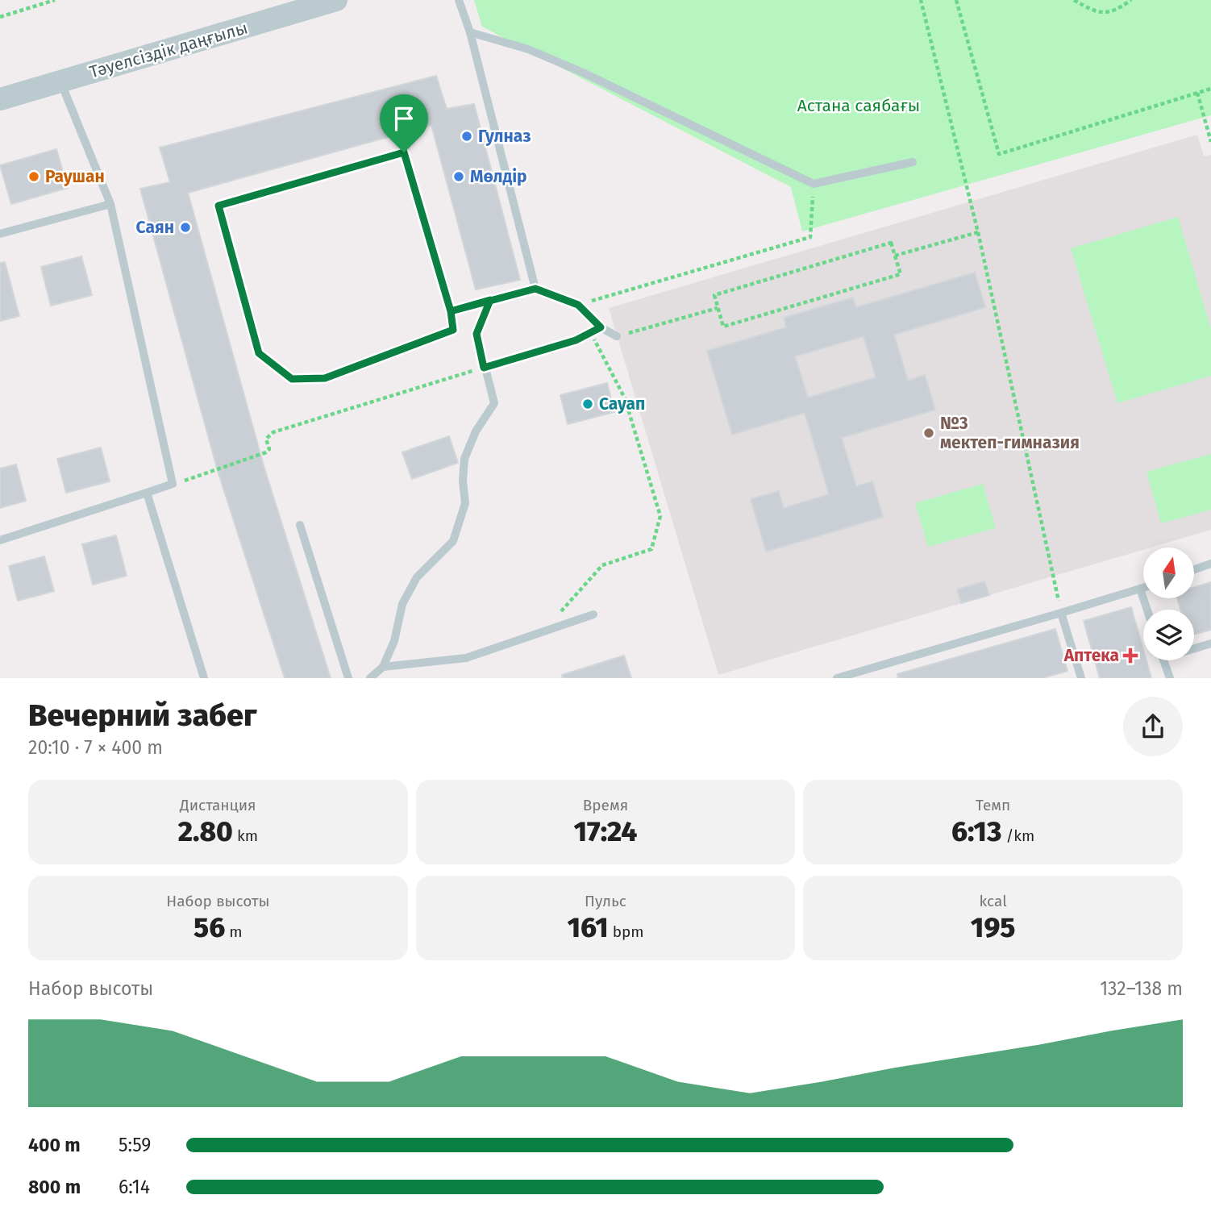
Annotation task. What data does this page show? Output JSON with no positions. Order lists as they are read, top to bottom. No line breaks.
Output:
{"streets":{"street":["Тәуелсіздік даңғылы"]},"parks":["Астана саябағы"],"places":{"other":["Гулназ","Раушан","Мөлдір","Саян","Сауап","№3 мектеп-гимназия"],"health":["Аптека"]},"north":"top","page":{"heading":["Вечерний забег","20:10 · 7 × 400 m"],"stats":[["Дистанция","2.80 km"],["Время","17:24"],["Темп","6:13 /km"],["Набор высоты","56 m"],["Пульс","161 bpm"],["kcal","195"]],"chart":["Набор высоты","132–138 m"],"list":[{"name":"400 m","note":"5:59"},{"name":"800 m","note":"6:14"}]}}
